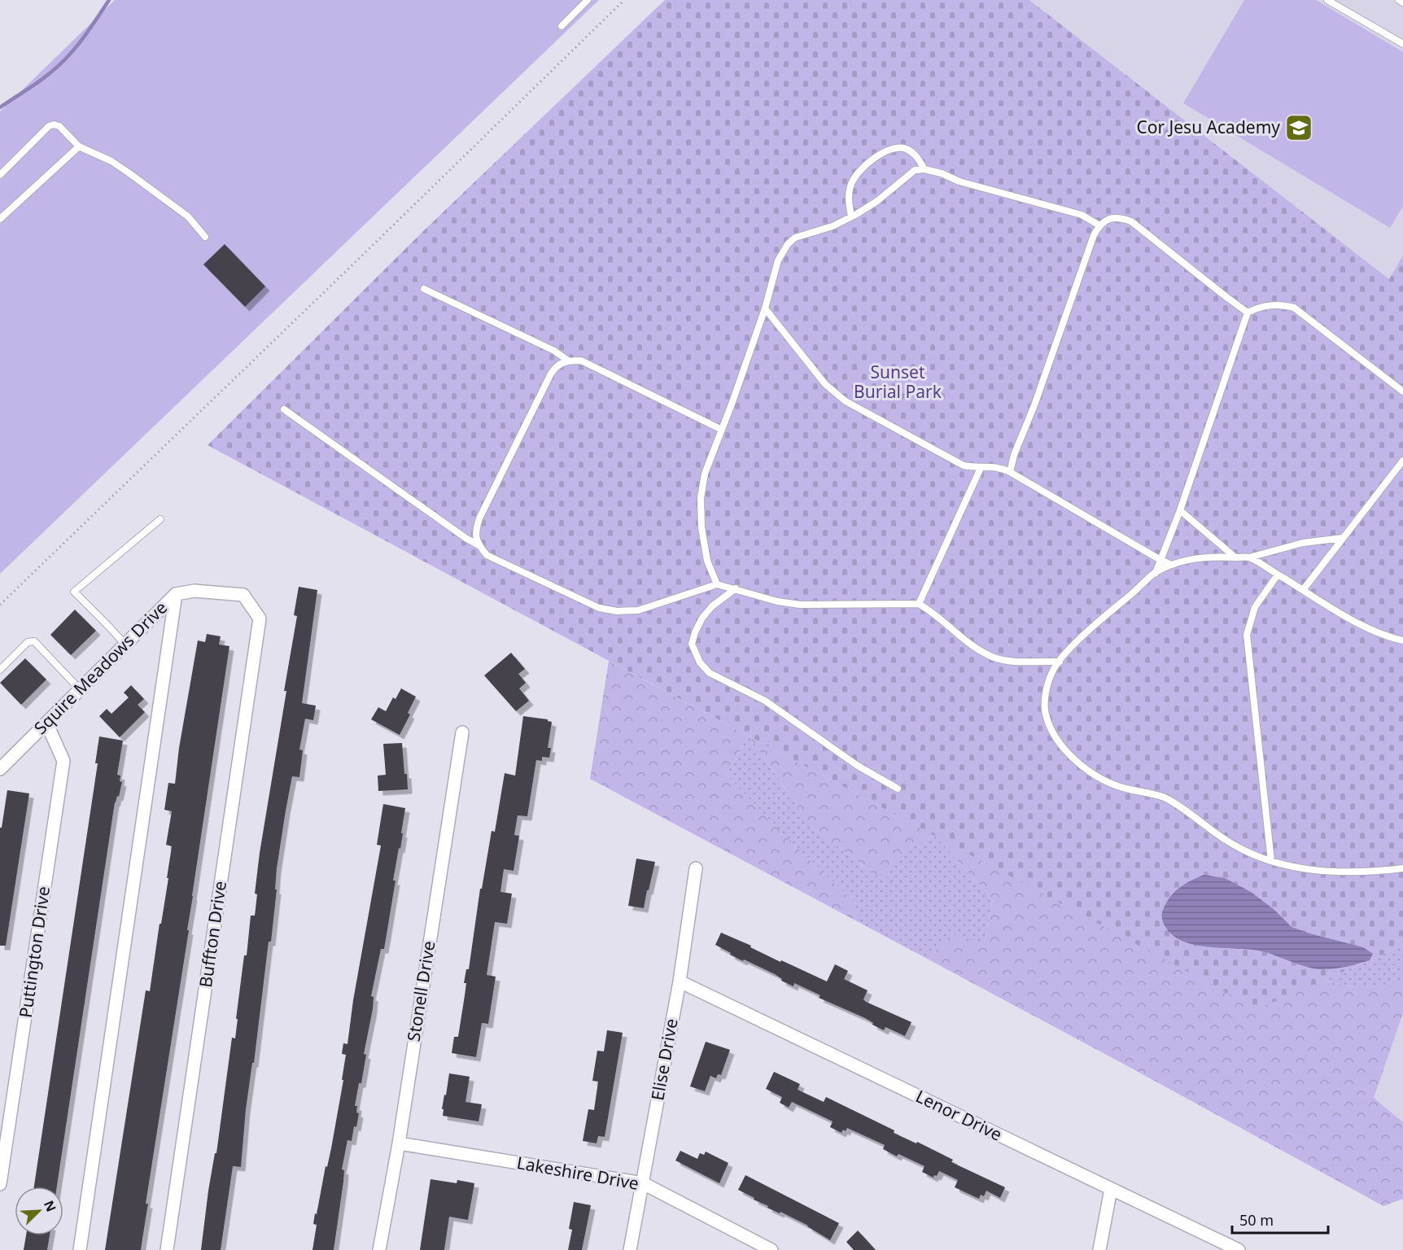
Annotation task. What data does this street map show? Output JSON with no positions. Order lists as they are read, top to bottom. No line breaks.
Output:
{"streets":{"street":["Squire Meadows Drive","Buffton Drive","Puttington Drive","Stonell Drive","Elise Drive","Lenor Drive","Lakeshire Drive"]},"crossings":[["Squire Meadows Drive","Buffton Drive"],["Squire Meadows Drive","Puttington Drive"],["Stonell Drive","Lakeshire Drive"],["Elise Drive","Lenor Drive"],["Elise Drive","Lakeshire Drive"]],"parks":["Sunset Burial Park"],"places":{"school or university":["Cor Jesu Academy"]},"scale_bar":"50 m","north":"top right"}
